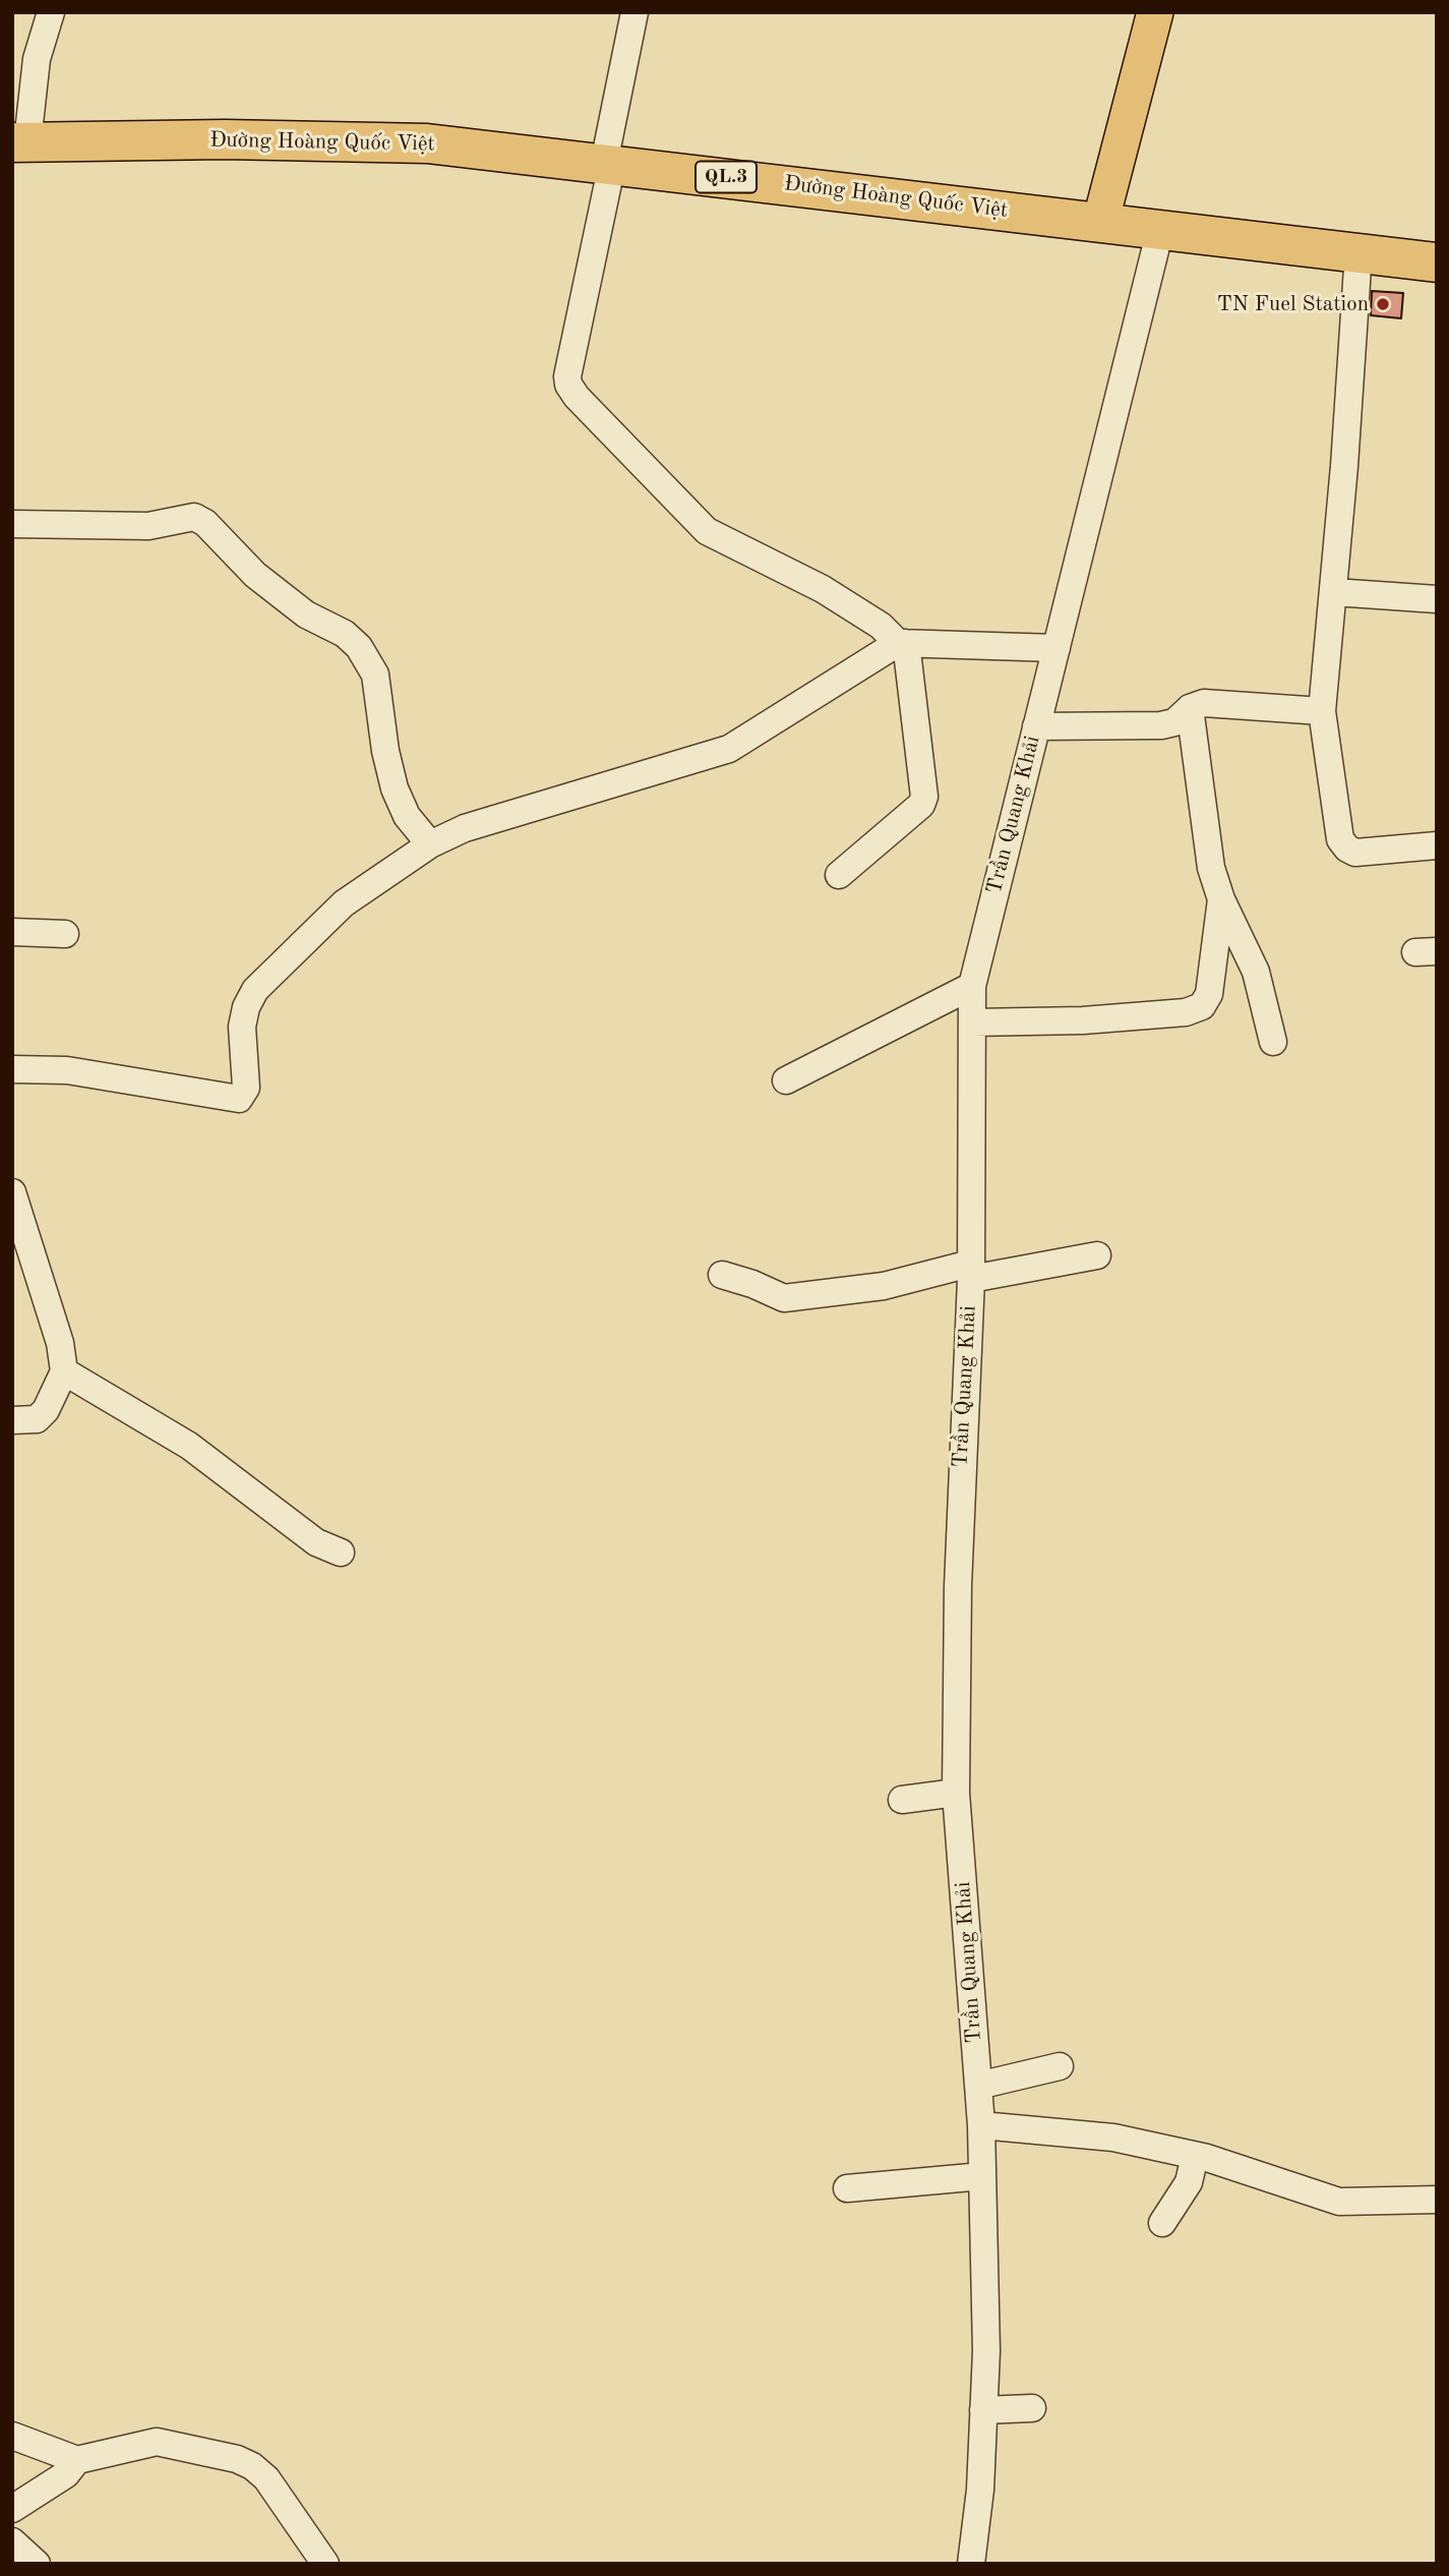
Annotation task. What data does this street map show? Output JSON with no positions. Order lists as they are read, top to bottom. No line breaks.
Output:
{"streets":{"highway":["Đường Hoàng Quốc Việt","QL.3"],"street":["Trần Quang Khải"]},"crossings":[["Đường Hoàng Quốc Việt","Trần Quang Khải"]],"places":["TN Fuel Station"]}
